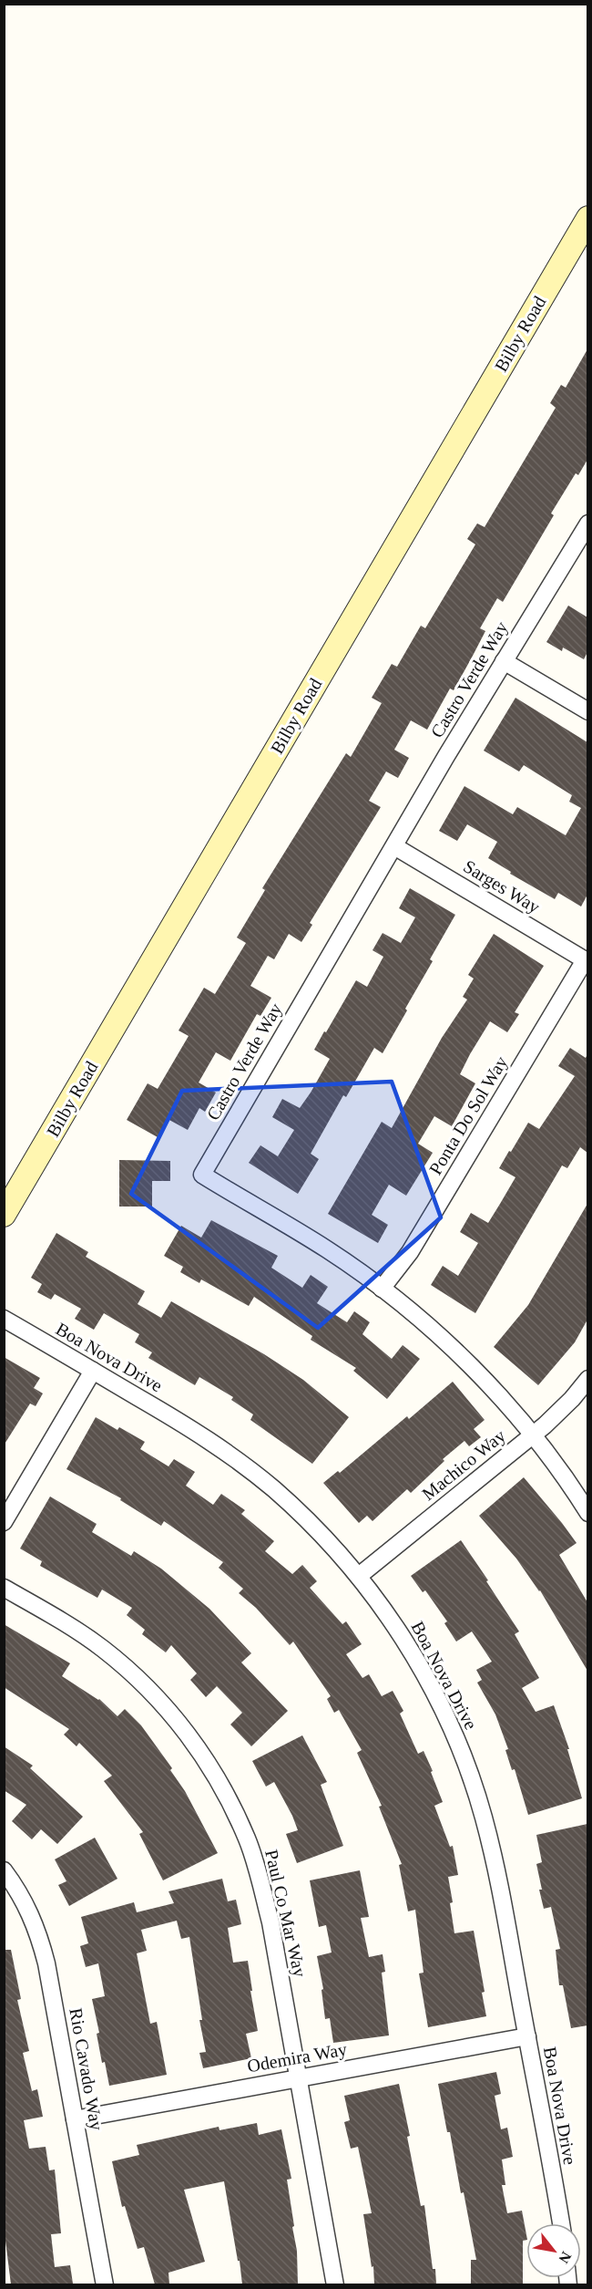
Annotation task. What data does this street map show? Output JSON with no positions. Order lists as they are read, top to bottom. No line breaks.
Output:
{"streets":{"main road":["Bilby Road"],"street":["Castro Verde Way","Sarges Way","Ponta Do Sol Way","Boa Nova Drive","Machico Way","Paul Co Mar Way","Odemira Way","Rio Cavado Way"]},"crossings":[["Castro Verde Way","Sarges Way"],["Castro Verde Way","Ponta Do Sol Way"],["Castro Verde Way","Machico Way"],["Sarges Way","Ponta Do Sol Way"],["Boa Nova Drive","Machico Way"],["Boa Nova Drive","Odemira Way"],["Paul Co Mar Way","Odemira Way"],["Odemira Way","Rio Cavado Way"]],"north":"bottom right"}
